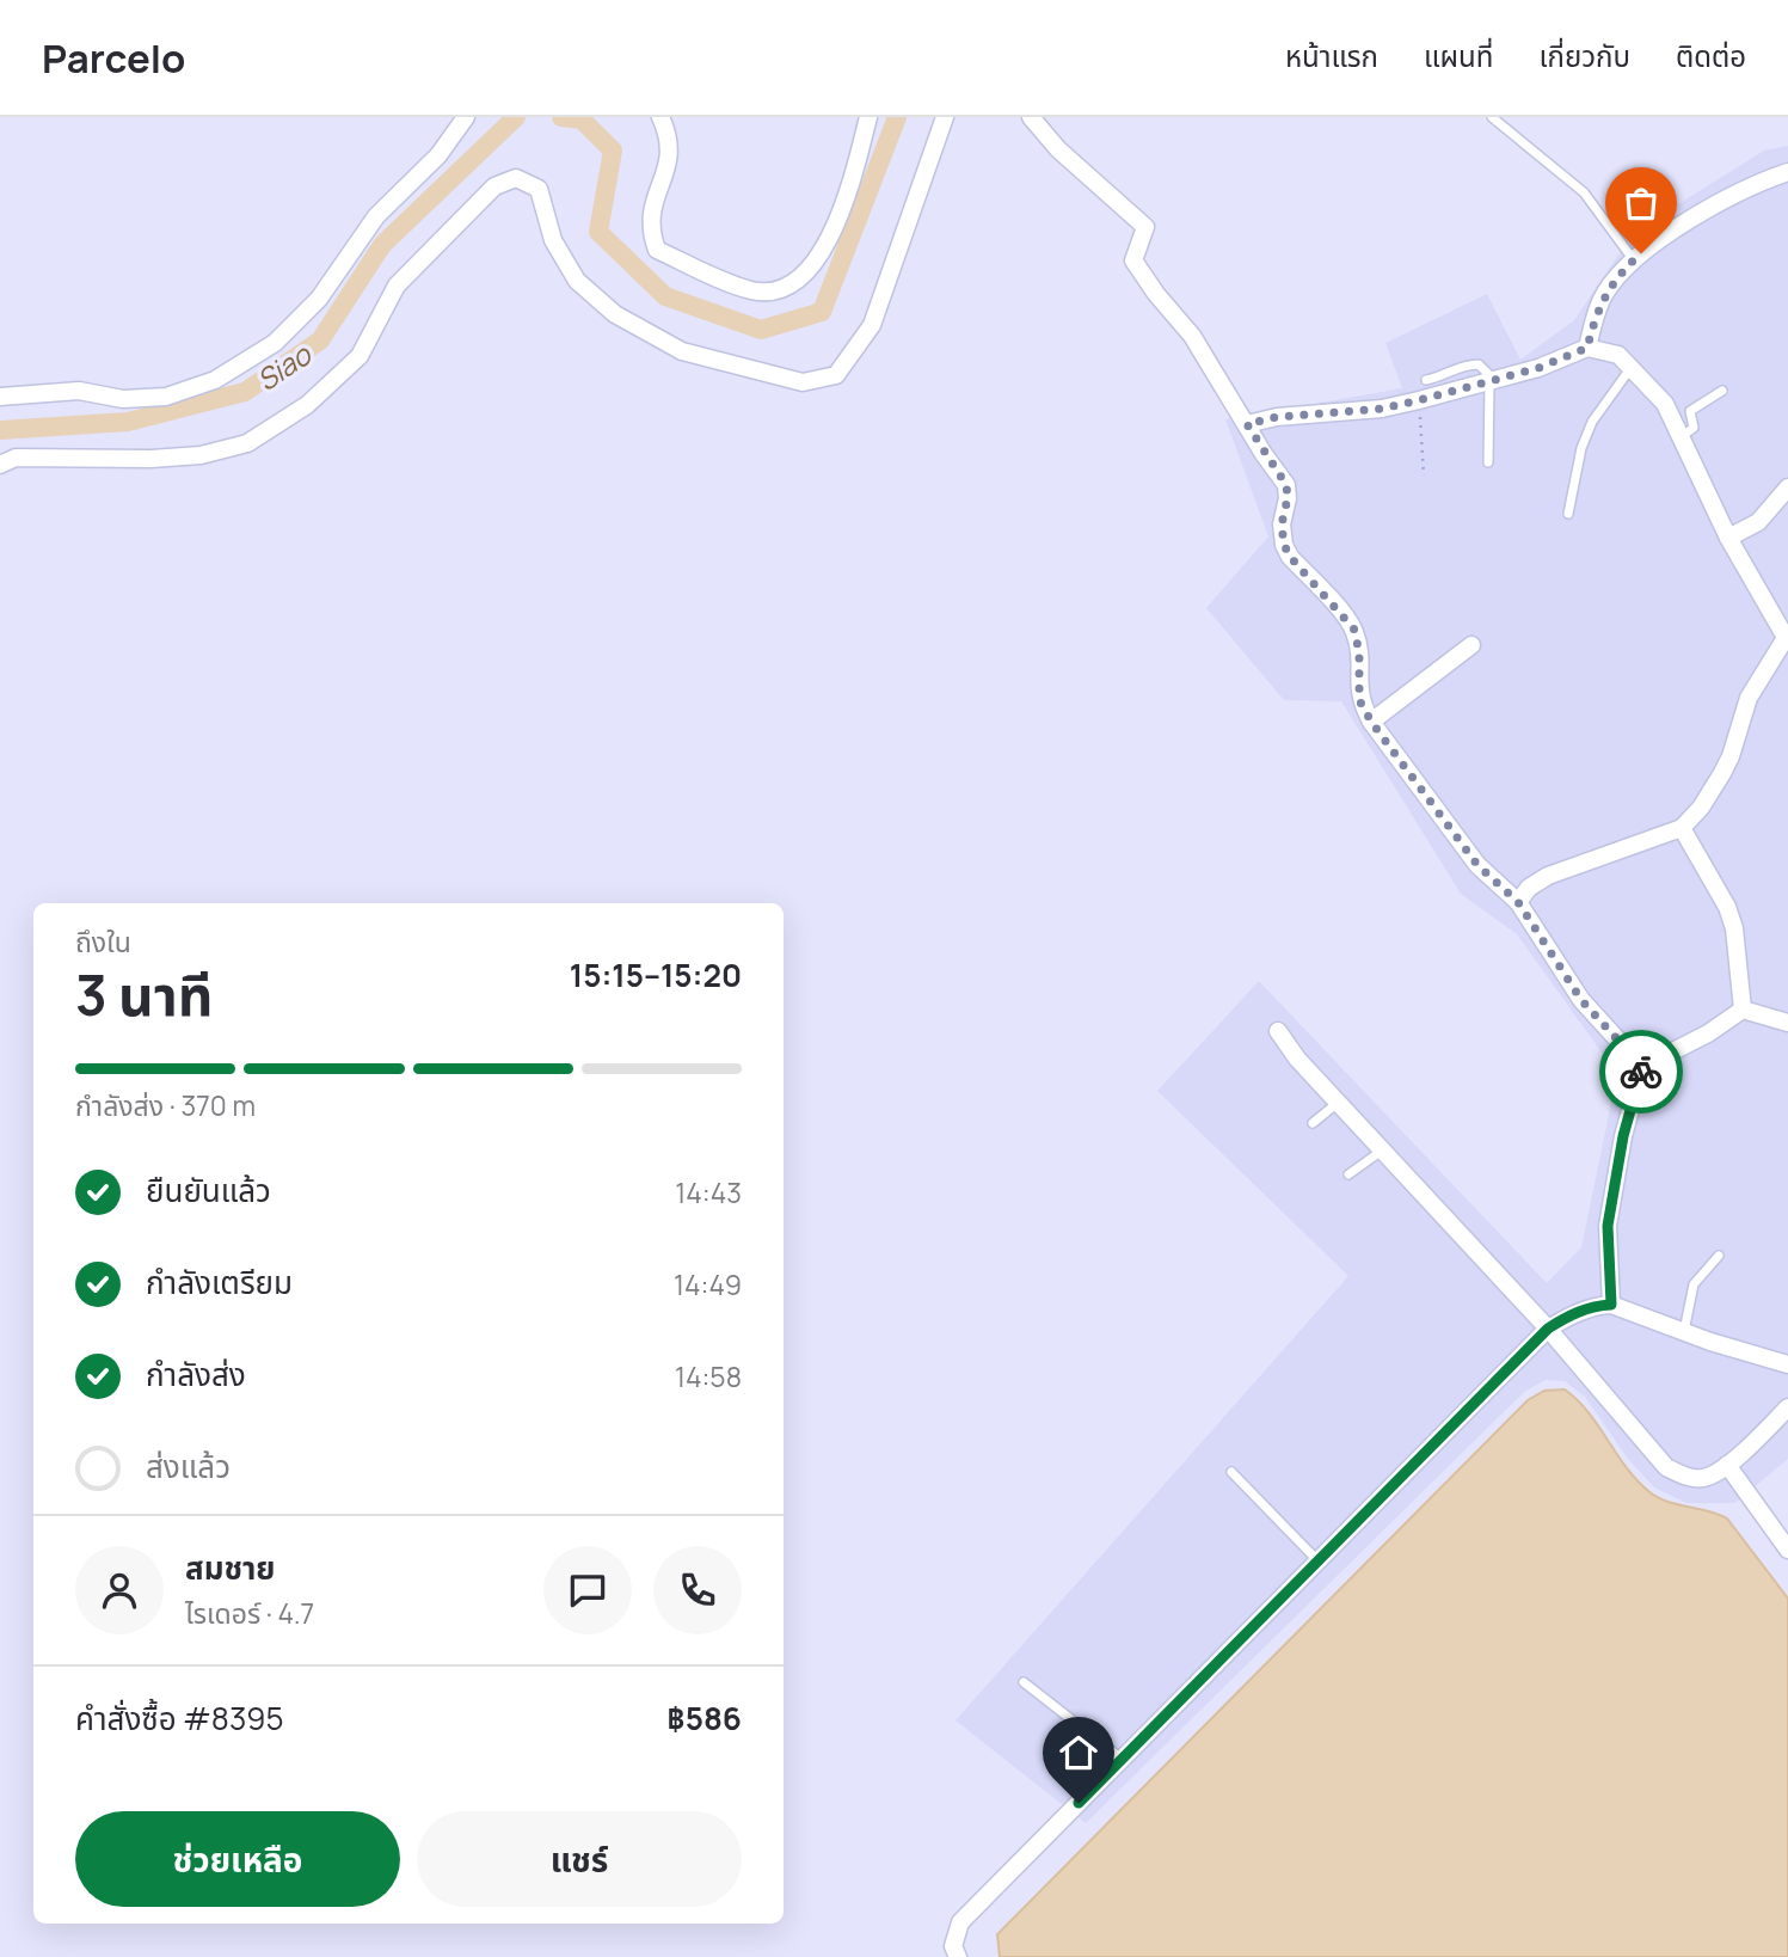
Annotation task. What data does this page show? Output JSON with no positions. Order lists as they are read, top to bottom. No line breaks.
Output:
{"water":["Siao"],"page":{"header":"Parcelo","nav":["หน้าแรก","แผนที่","เกี่ยวกับ","ติดต่อ"],"heading":["3 นาที","ถึงใน","15:15–15:20"],"panel":["สมชาย","ไรเดอร์ · 4.7","คำสั่งซื้อ #8395","฿586"],"bar":"กำลังส่ง · 370 m","list":[["ยืนยันแล้ว","14:43"],["กำลังเตรียม","14:49"],["กำลังส่ง","14:58"],"ส่งแล้ว"],"buttons":["ช่วยเหลือ","แชร์"]}}
